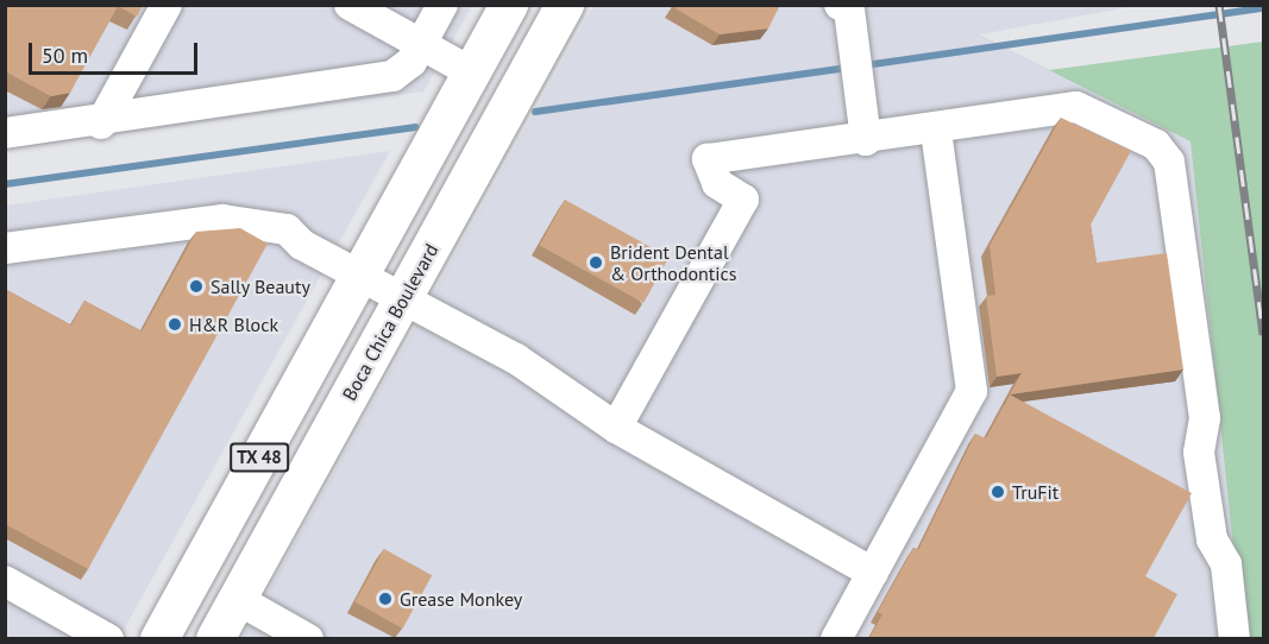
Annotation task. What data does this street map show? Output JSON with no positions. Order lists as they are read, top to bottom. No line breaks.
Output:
{"streets":{"main road":["Boca Chica Boulevard","TX 48"]},"places":["Brident Dental & Orthodontics","Sally Beauty","H&R Block","TruFit","Grease Monkey"],"scale_bar":"50 m"}
